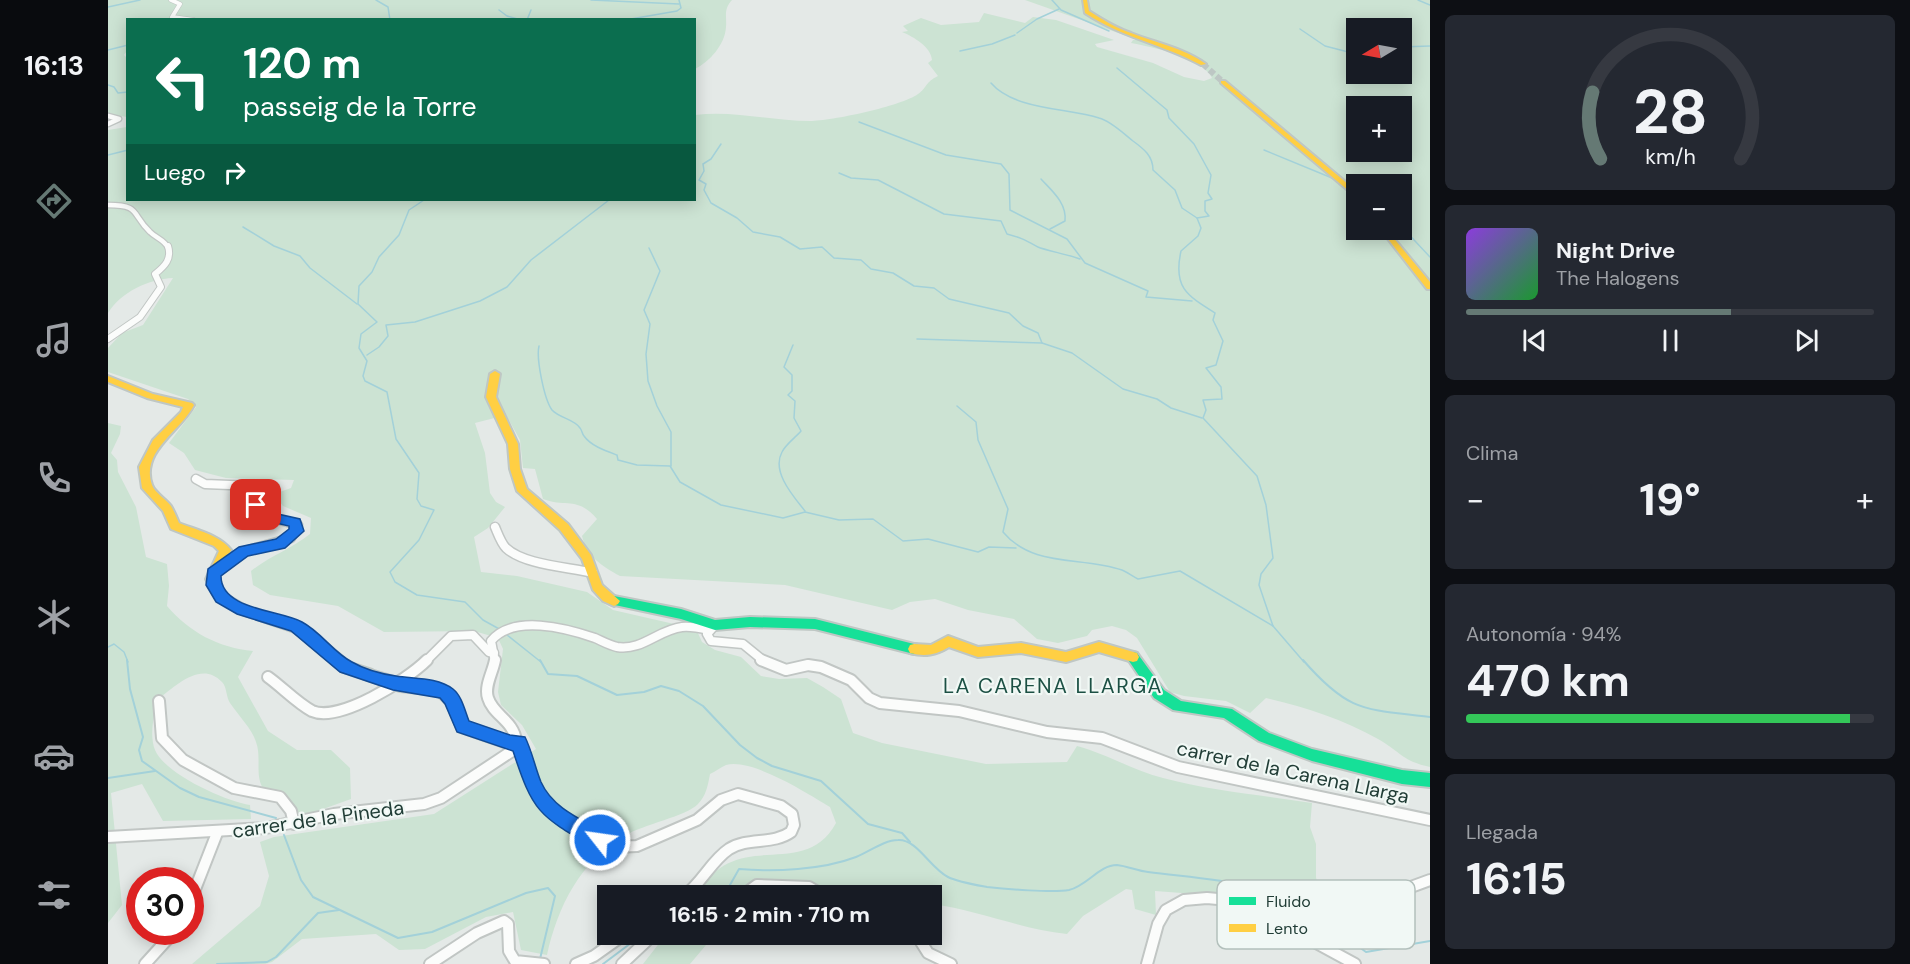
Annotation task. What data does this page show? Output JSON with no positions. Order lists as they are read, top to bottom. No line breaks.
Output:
{"streets":{"street":["carrer de la Carena Llarga","carrer de la Pineda"]},"districts":["LA CARENA LLARGA"],"legend":["Fluido","Lento"],"north":"left","page":{"tabs":"16:13","map_buttons":["+","−"],"turn":["120 m","passeig de la Torre"],"then":"Luego","song":["Night Drive","The Halogens"],"tile":["Clima",["Autonomía · 94%","470 km"],["Llegada","16:15"]],"heat":["−","19°","+"],"limit":"30","trip":"16:15 · 2 min · 710 m","gauge":["28","km/h"]}}
